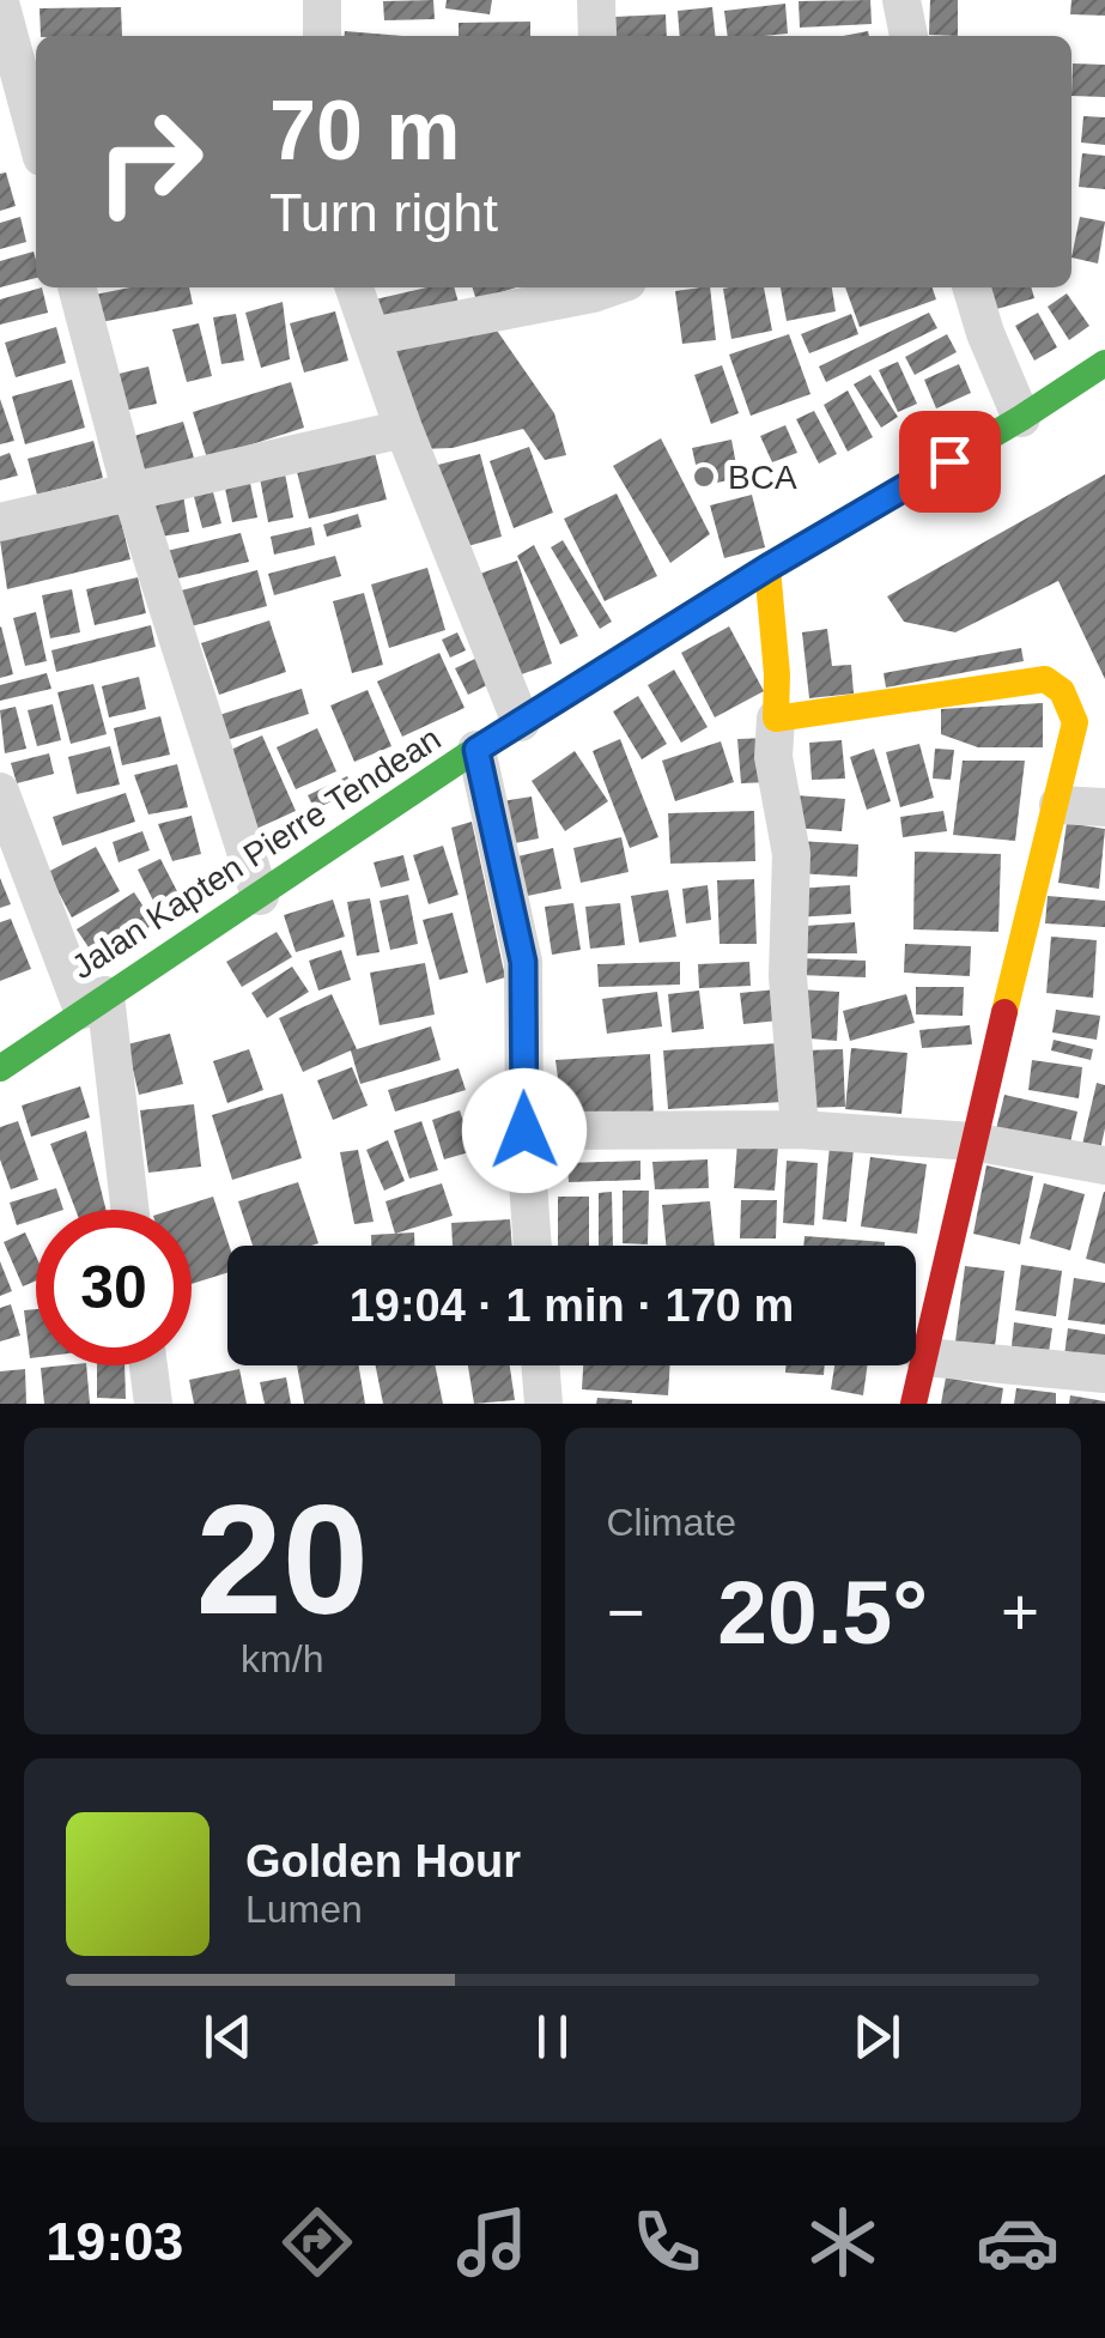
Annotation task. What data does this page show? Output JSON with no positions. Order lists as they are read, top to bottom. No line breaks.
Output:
{"streets":{"main road":["Jalan Kapten Pierre Tendean"]},"places":["BCA"],"page":{"turn":["70 m","Turn right"],"limit":"30","trip":"19:04 · 1 min · 170 m","tile":[["20","km/h"],"Climate"],"heat":["−","20.5°","+"],"song":["Golden Hour","Lumen"],"tabs":"19:03"}}
